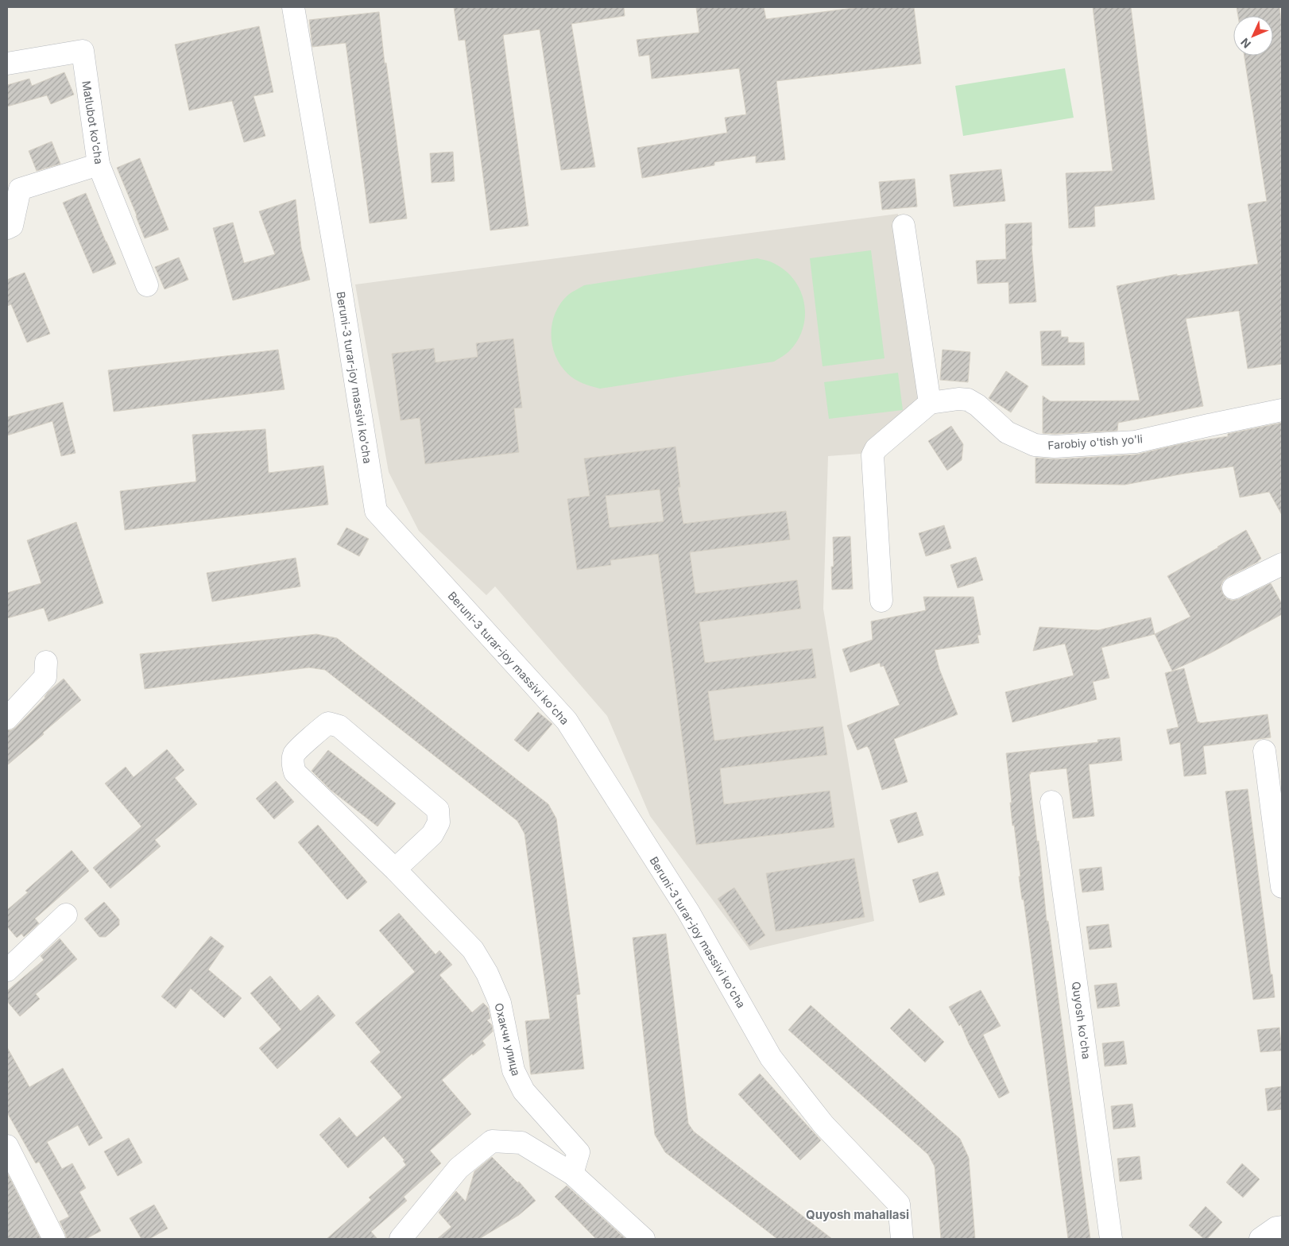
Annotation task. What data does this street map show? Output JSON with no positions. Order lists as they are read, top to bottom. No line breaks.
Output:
{"streets":{"street":["Matlubot ko'cha","Beruni-3 turar-joy massivi ko'cha","Farobiy o'tish yo'li","Quyosh ko'cha","Охакчи улица"]},"districts":["Quyosh mahallasi"],"north":"bottom left"}
